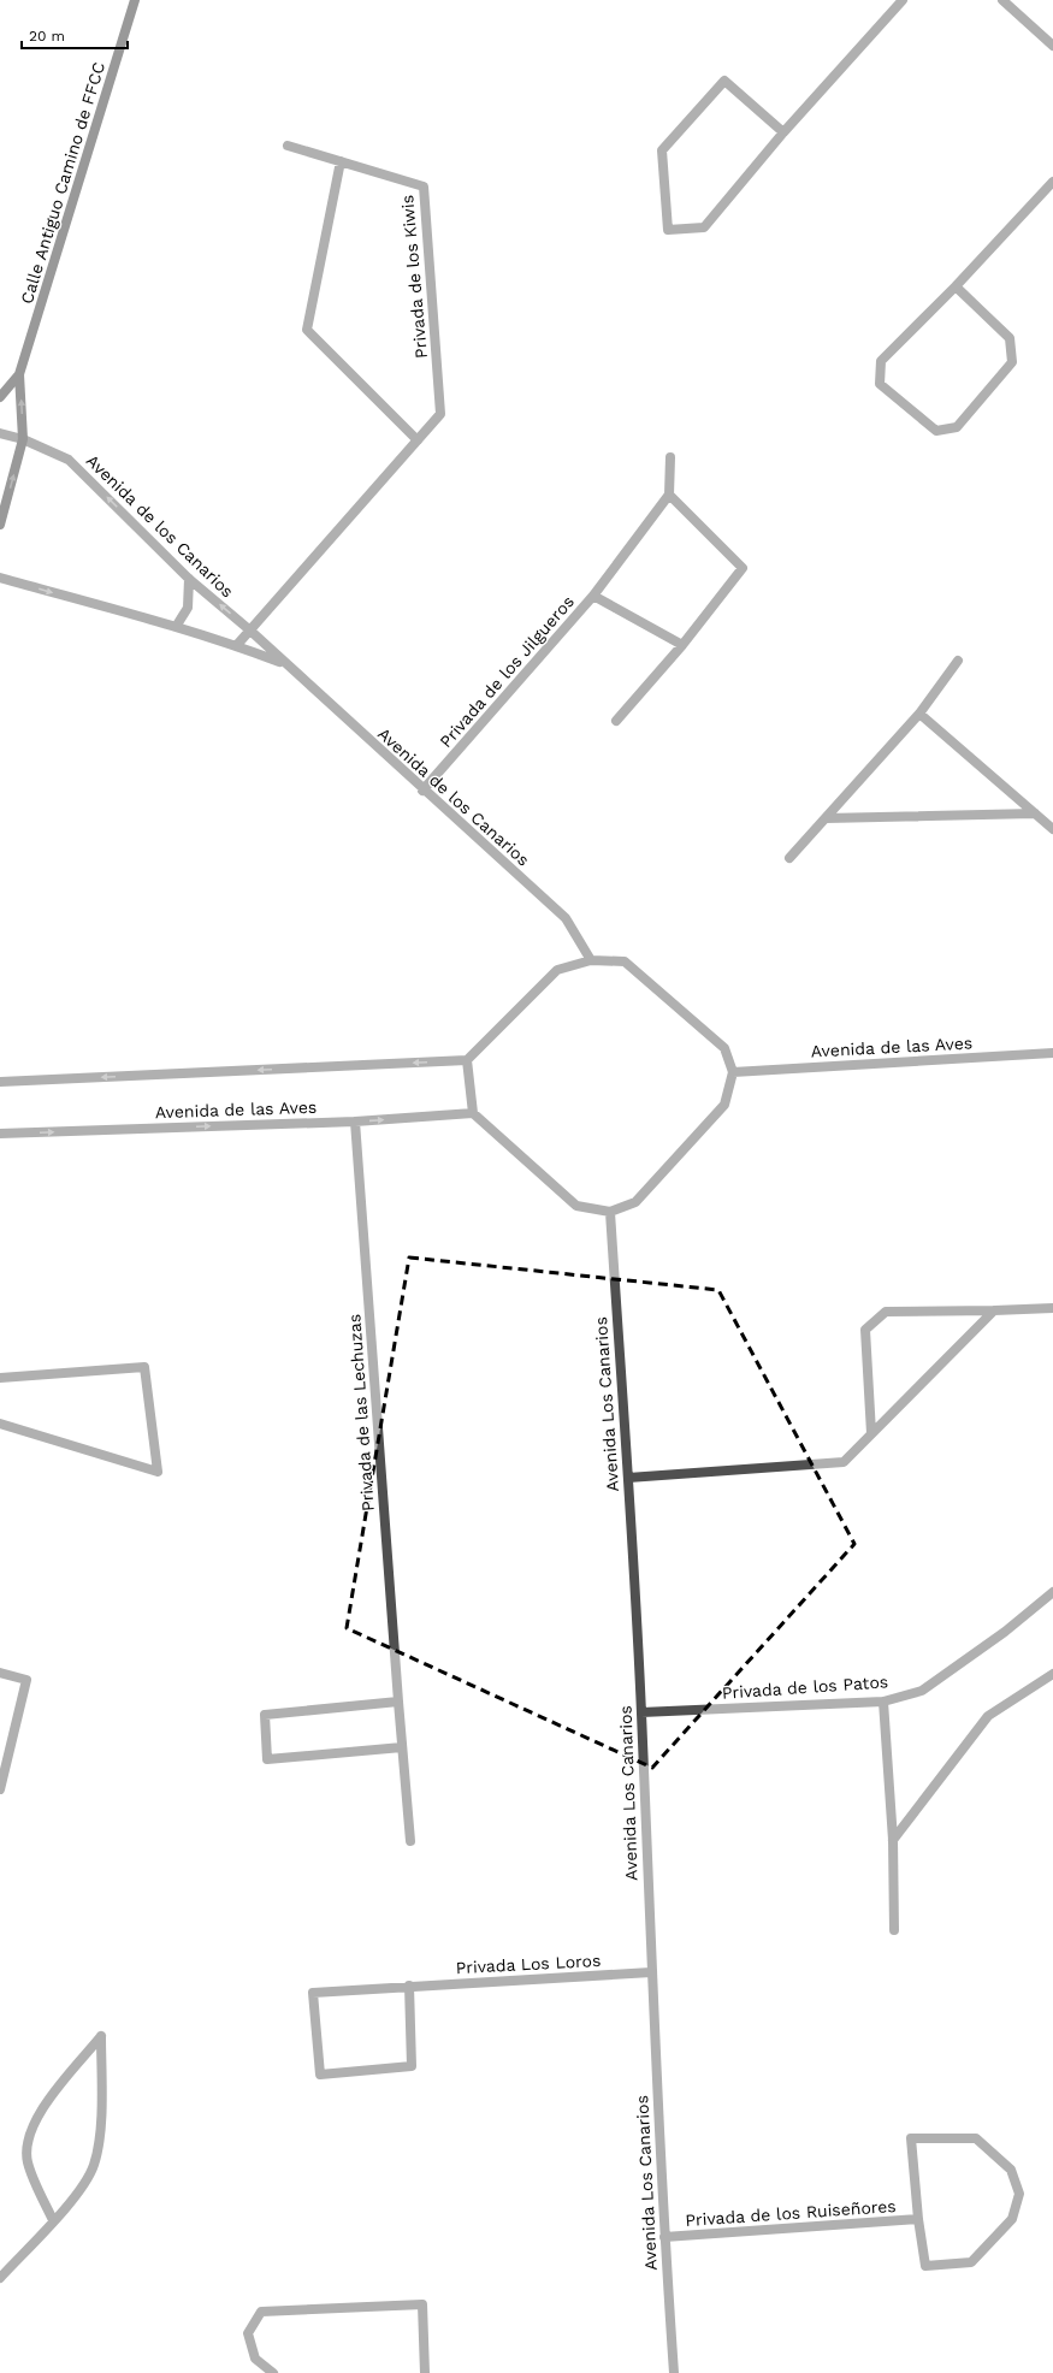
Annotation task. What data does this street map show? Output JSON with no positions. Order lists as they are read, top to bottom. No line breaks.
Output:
{"streets":{"main road":["Calle Antiguo Camino de FFCC"],"street":["Privada de los Kiwis","Avenida de los Canarios","Privada de los Jilgueros","Avenida de las Aves","Avenida Los Canarios","Privada de las Lechuzas","Privada de los Patos","Privada Los Loros","Privada de los Ruiseñores"]},"crossings":[["Calle Antiguo Camino de FFCC","Avenida de los Canarios"],["Privada de los Kiwis","Avenida de los Canarios"],["Avenida de los Canarios","Privada de los Jilgueros"],["Avenida de las Aves","Privada de las Lechuzas"],["Avenida Los Canarios","Privada de los Patos"],["Avenida Los Canarios","Privada Los Loros"],["Avenida Los Canarios","Privada de los Ruiseñores"]],"scale_bar":"20 m"}
